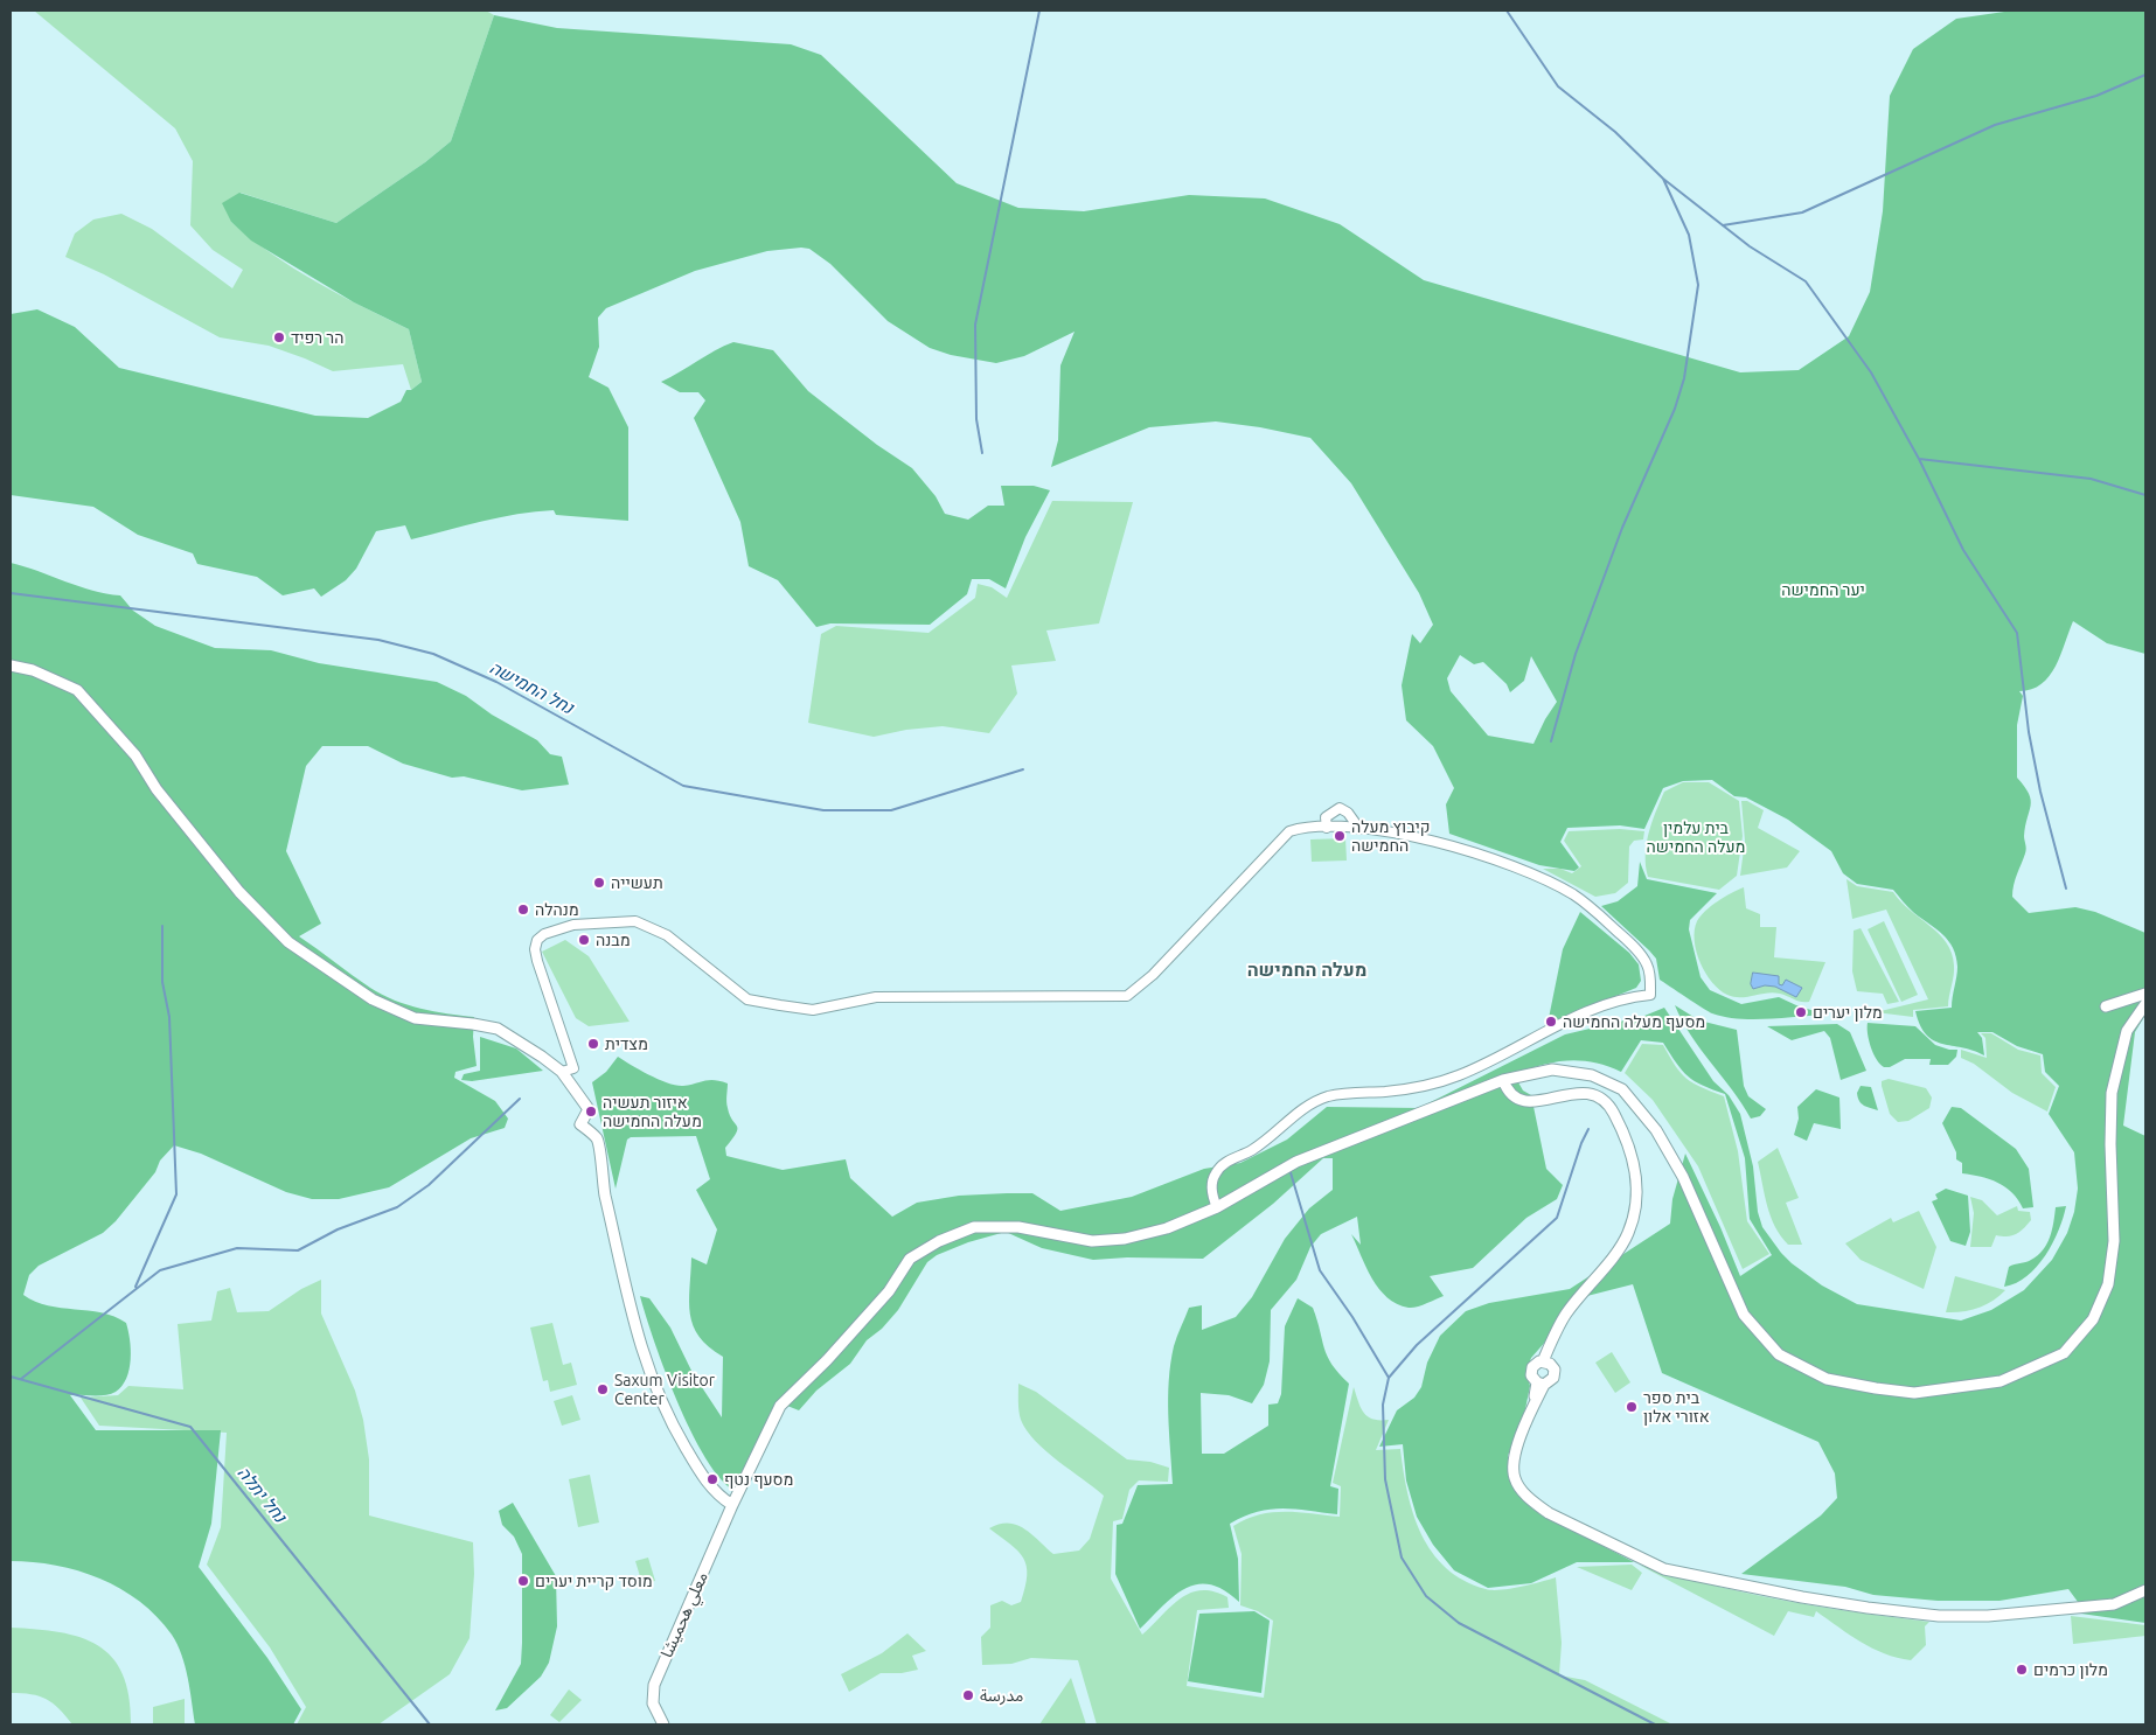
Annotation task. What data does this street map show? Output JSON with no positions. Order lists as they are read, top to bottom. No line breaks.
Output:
{"streets":{"main road":["معلي هحميشا"]},"districts":["מעלה החמישה"],"water":["נחל החמישה","נחל יתלה"],"parks":["יער החמישה","בית עלמין מעלה החמישה"],"places":["הר רפיד","קיבוץ מעלה החמישה","תעשייה","מנהלה","מבנה","מלון יערים","מסעף מעלה החמישה","מצדית","איזור תעשיה מעלה החמישה","Saxum Visitor Center","בית ספר אזורי אלון","מסעף נטף","מוסד קריית יערים","מלון כרמים","مدرسة"]}
